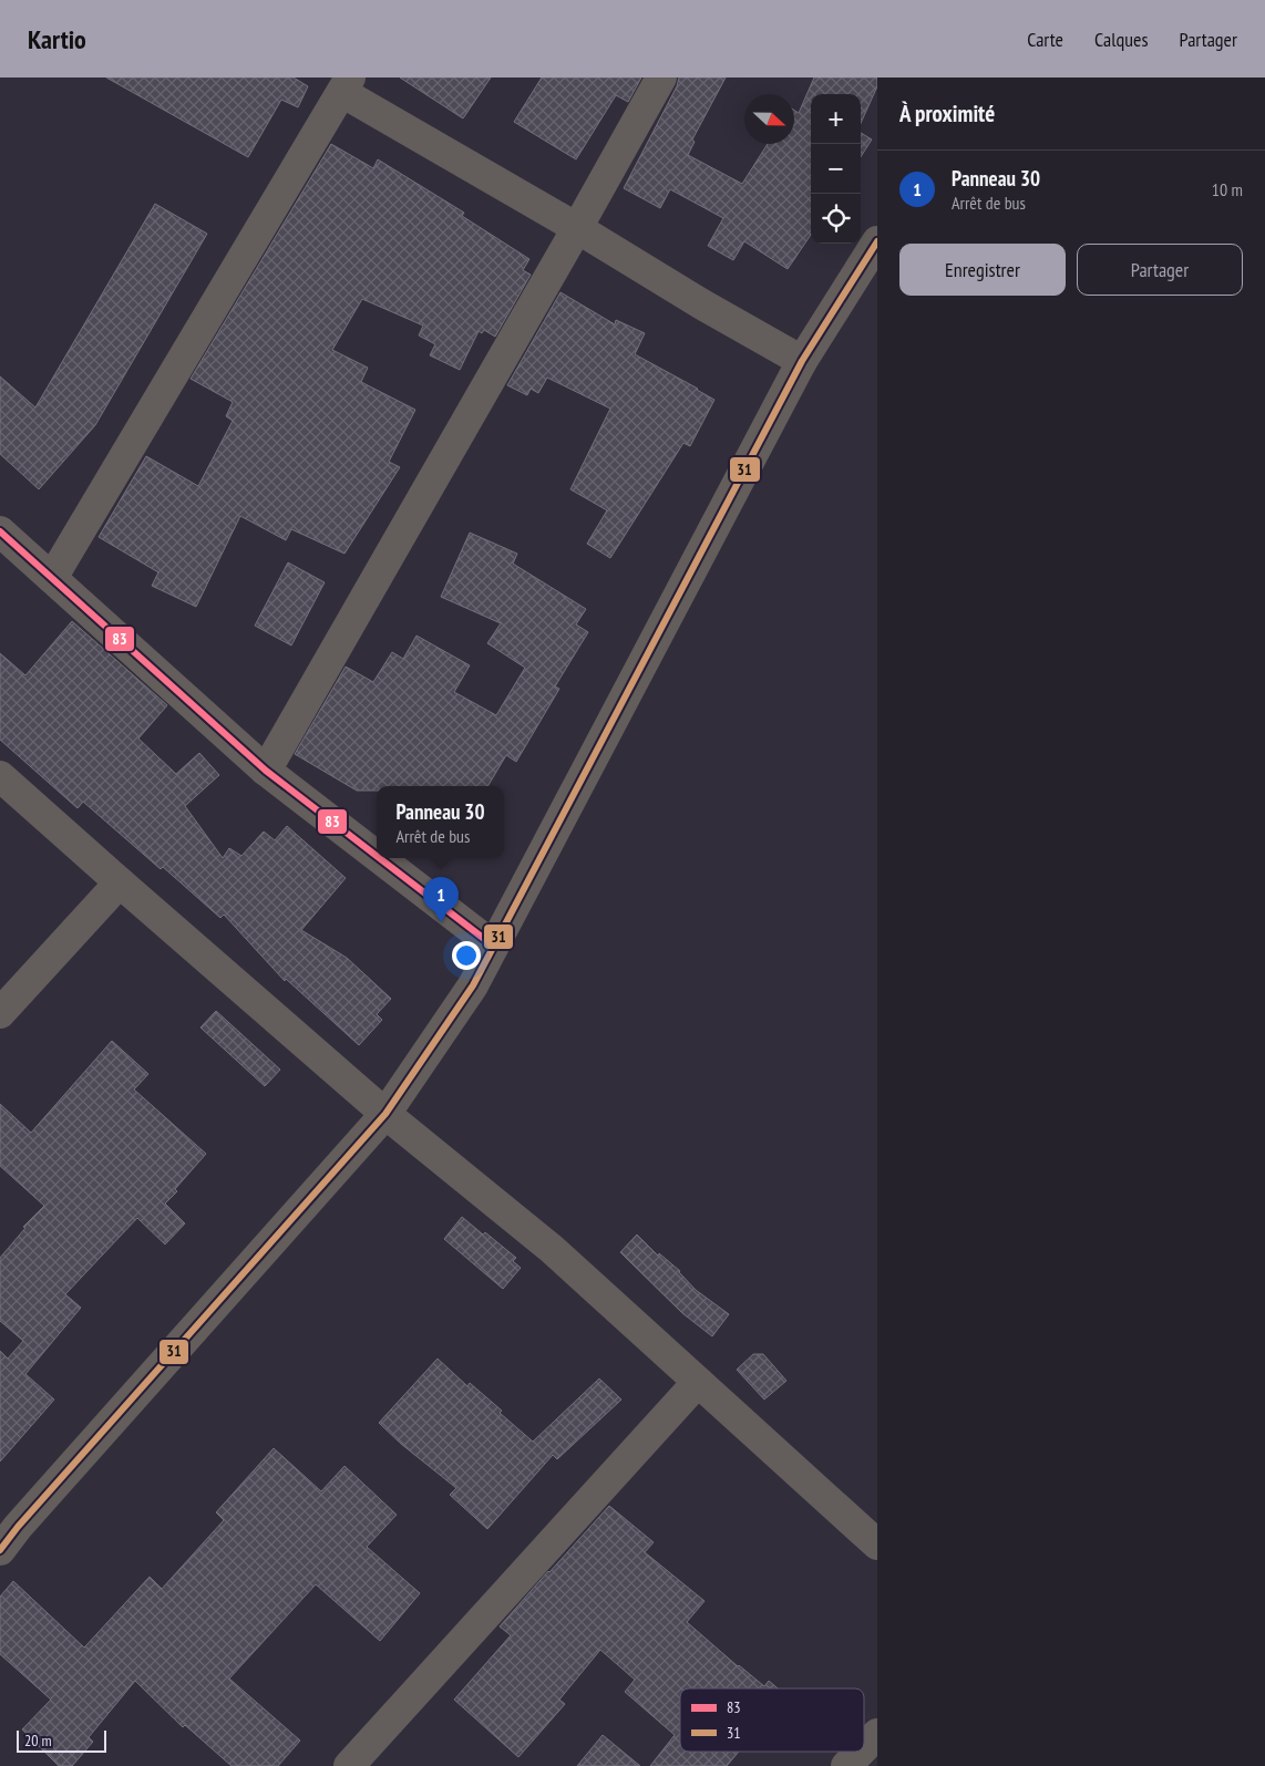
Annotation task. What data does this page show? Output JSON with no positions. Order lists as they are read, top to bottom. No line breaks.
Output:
{"lines":["transit line 31","transit line 83"],"legend":["83","31"],"scale_bar":"20 m","north":"right","page":{"header":"Kartio","nav":["Carte","Calques","Partager"],"heading":"À proximité","map_buttons":["+","−"],"list":[{"mark":"1","name":"Panneau 30","note":"Arrêt de bus","value":"10 m"}],"buttons":["Enregistrer","Partager"],"popup":["Panneau 30","Arrêt de bus"],"pins":"1","scale":"20 m"}}
